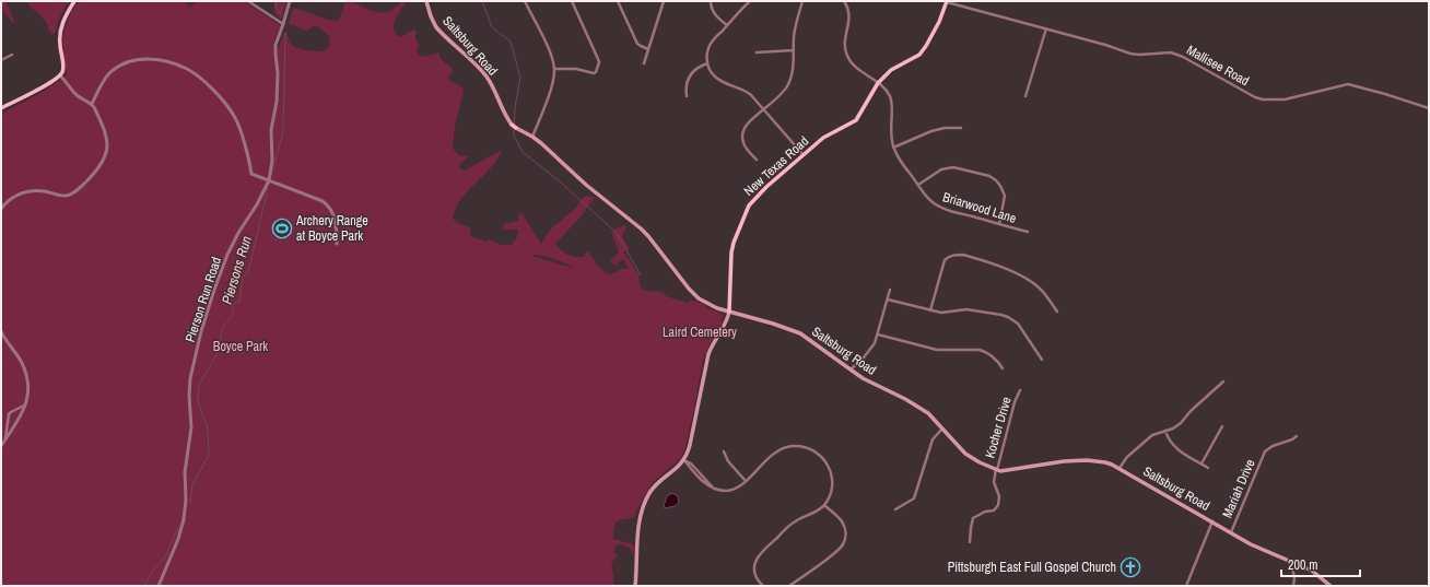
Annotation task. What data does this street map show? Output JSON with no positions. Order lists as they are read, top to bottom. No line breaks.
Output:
{"streets":{"main road":["Saltsburg Road","New Texas Road"],"street":["Mallisee Road","Briarwood Lane","Pierson Run Road","Kocher Drive","Mariah Drive"]},"crossings":[["Saltsburg Road","New Texas Road"],["Saltsburg Road","Kocher Drive"],["Saltsburg Road","Mariah Drive"],["Mallisee Road","New Texas Road"],["New Texas Road","Briarwood Lane"]],"water":["Piersons Run"],"parks":["Laird Cemetery","Boyce Park"],"places":{"sports":["Archery Range at Boyce Park"],"church":["Pittsburgh East Full Gospel Church"]},"scale_bar":"200 m"}
